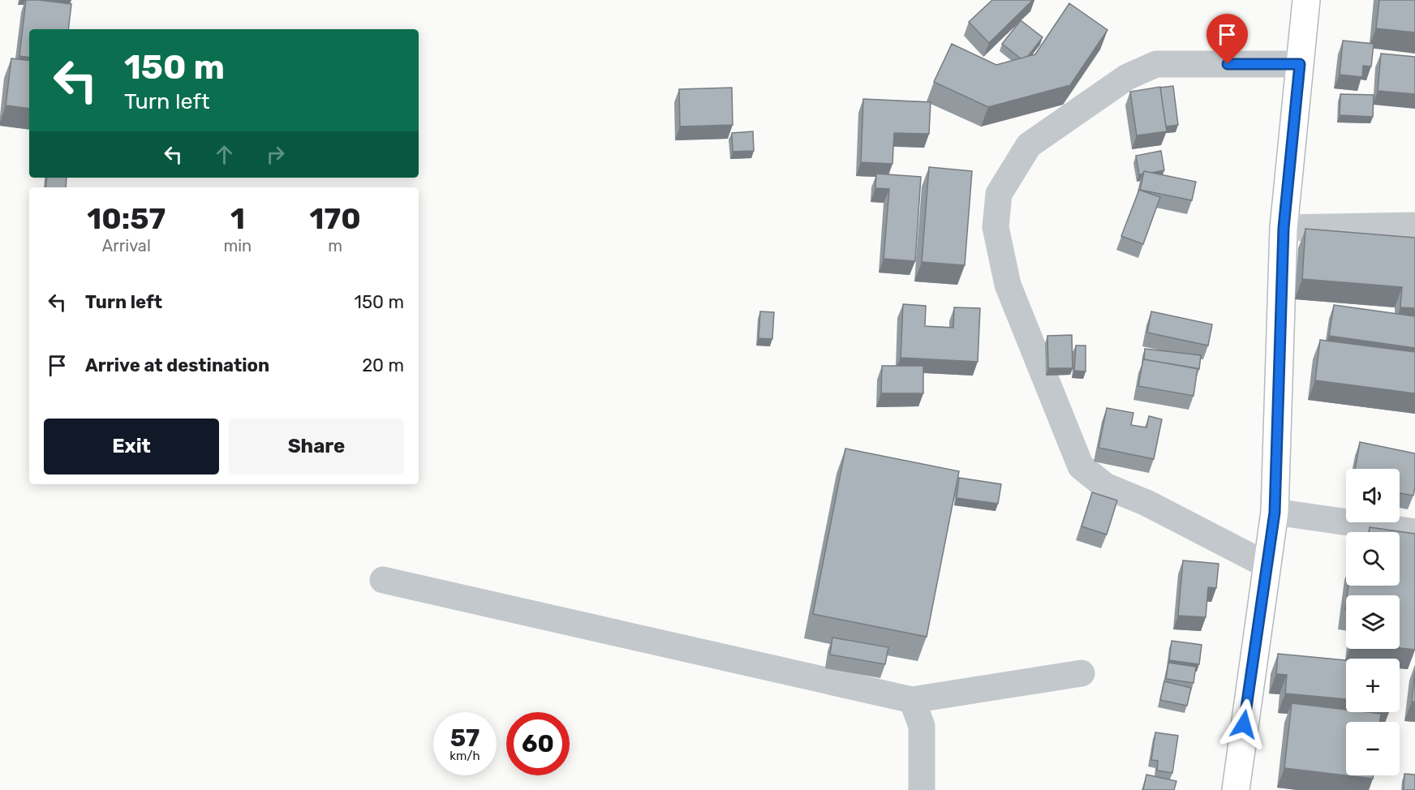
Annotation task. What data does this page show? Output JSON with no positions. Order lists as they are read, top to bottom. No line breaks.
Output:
{"page":{"turn":["150 m","Turn left"],"eta":["10:57","Arrival","1","min","170","m"],"list":[{"name":"Turn left","value":"150 m"},{"name":"Arrive at destination","value":"20 m"}],"buttons":["Exit","Share"],"map_buttons":["+","−"],"speed":"57 km/h","limit":"60"}}
